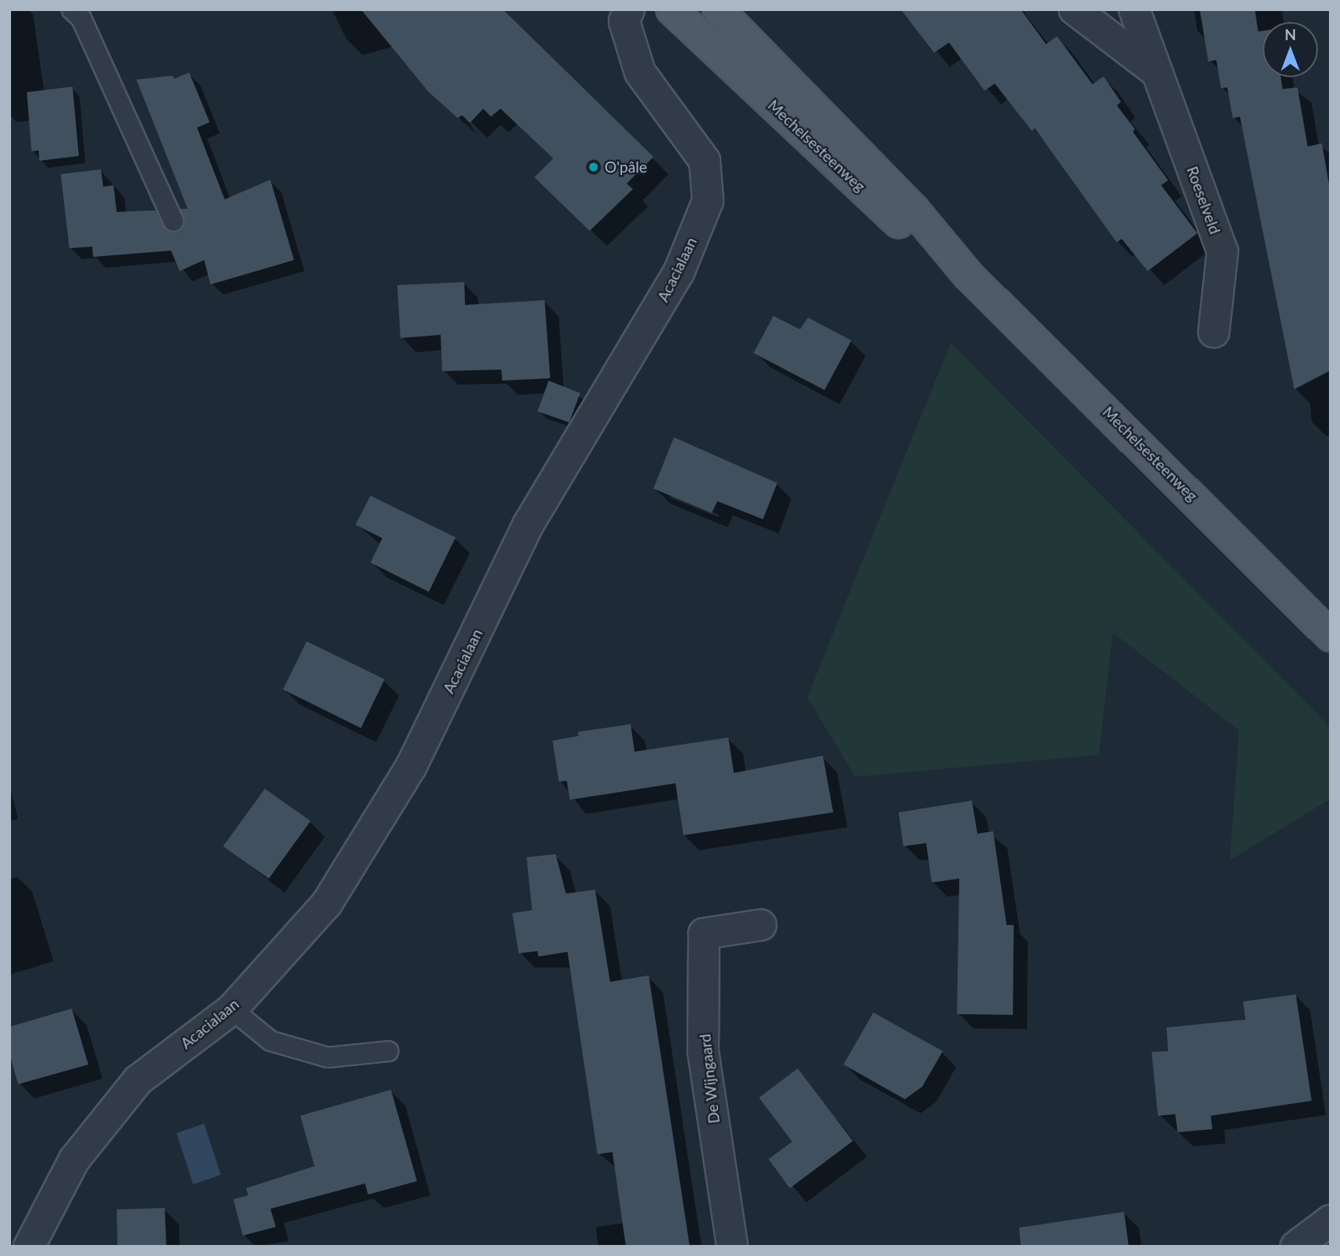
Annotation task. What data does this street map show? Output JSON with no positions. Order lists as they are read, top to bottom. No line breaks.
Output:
{"streets":{"main road":["Mechelsesteenweg"],"street":["Roeselveld","Acacialaan","De Wijngaard"]},"places":["O'pâle"],"north":"top"}
